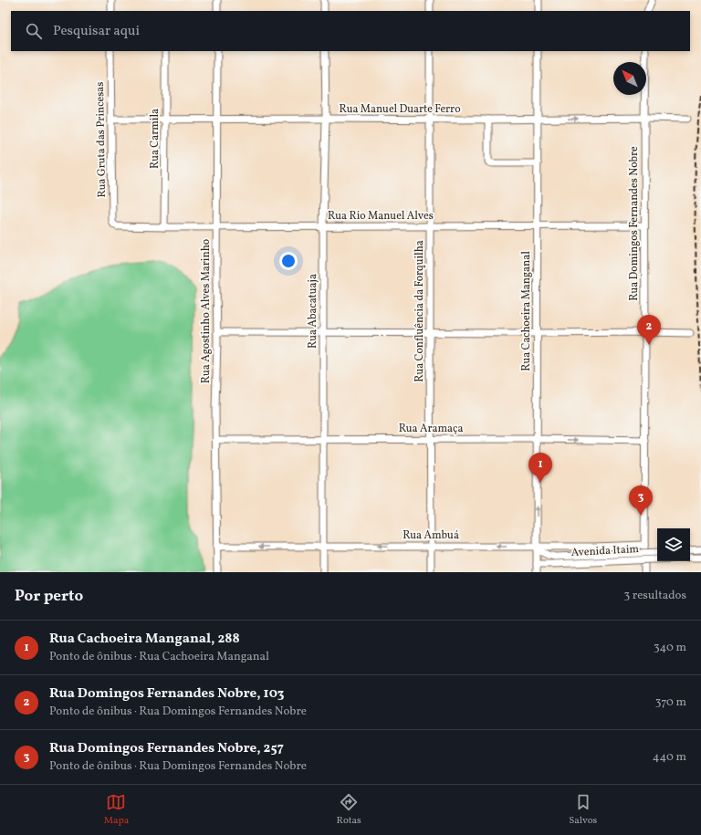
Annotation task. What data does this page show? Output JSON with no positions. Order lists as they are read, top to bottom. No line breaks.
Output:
{"streets":{"street":["Rua Manuel Duarte Ferro","Rua Carmila","Rua Gruta das Princesas","Rua Rio Manuel Alves","Rua Domingos Fernandes Nobre","Rua Agostinho Alves Marinho","Rua Abacatuaja","Rua Confluência da Forquilha","Rua Cachoeira Manganal","Rua Aramaça","Rua Ambuá","Avenida Itaim"]},"crossings":[["Rua Manuel Duarte Ferro","Rua Carmila"],["Rua Manuel Duarte Ferro","Rua Gruta das Princesas"],["Rua Manuel Duarte Ferro","Rua Domingos Fernandes Nobre"],["Rua Manuel Duarte Ferro","Rua Agostinho Alves Marinho"],["Rua Manuel Duarte Ferro","Rua Abacatuaja"],["Rua Manuel Duarte Ferro","Rua Confluência da Forquilha"],["Rua Manuel Duarte Ferro","Rua Cachoeira Manganal"],["Rua Carmila","Rua Rio Manuel Alves"],["Rua Gruta das Princesas","Rua Rio Manuel Alves"],["Rua Rio Manuel Alves","Rua Domingos Fernandes Nobre"],["Rua Rio Manuel Alves","Rua Agostinho Alves Marinho"],["Rua Rio Manuel Alves","Rua Abacatuaja"],["Rua Rio Manuel Alves","Rua Confluência da Forquilha"],["Rua Rio Manuel Alves","Rua Cachoeira Manganal"],["Rua Domingos Fernandes Nobre","Rua Aramaça"],["Rua Domingos Fernandes Nobre","Rua Ambuá"],["Rua Agostinho Alves Marinho","Rua Aramaça"],["Rua Agostinho Alves Marinho","Rua Ambuá"],["Rua Abacatuaja","Rua Aramaça"],["Rua Abacatuaja","Rua Ambuá"],["Rua Confluência da Forquilha","Rua Aramaça"],["Rua Confluência da Forquilha","Rua Ambuá"],["Rua Cachoeira Manganal","Rua Aramaça"],["Rua Cachoeira Manganal","Rua Ambuá"],["Rua Cachoeira Manganal","Avenida Itaim"],["Rua Ambuá","Avenida Itaim"]],"one_way":["Rua Ambuá"],"north":"top left","page":{"search":"Pesquisar aqui","pins":["2","1","3"],"heading":["Por perto","3 resultados"],"list":[{"mark":"1","name":"Rua Cachoeira Manganal, 288","note":"Ponto de ônibus · Rua Cachoeira Manganal","value":"340 m"},{"mark":"2","name":"Rua Domingos Fernandes Nobre, 103","note":"Ponto de ônibus · Rua Domingos Fernandes Nobre","value":"370 m"},{"mark":"3","name":"Rua Domingos Fernandes Nobre, 257","note":"Ponto de ônibus · Rua Domingos Fernandes Nobre","value":"440 m"}],"nav":["Mapa","Rotas","Salvos"]}}
